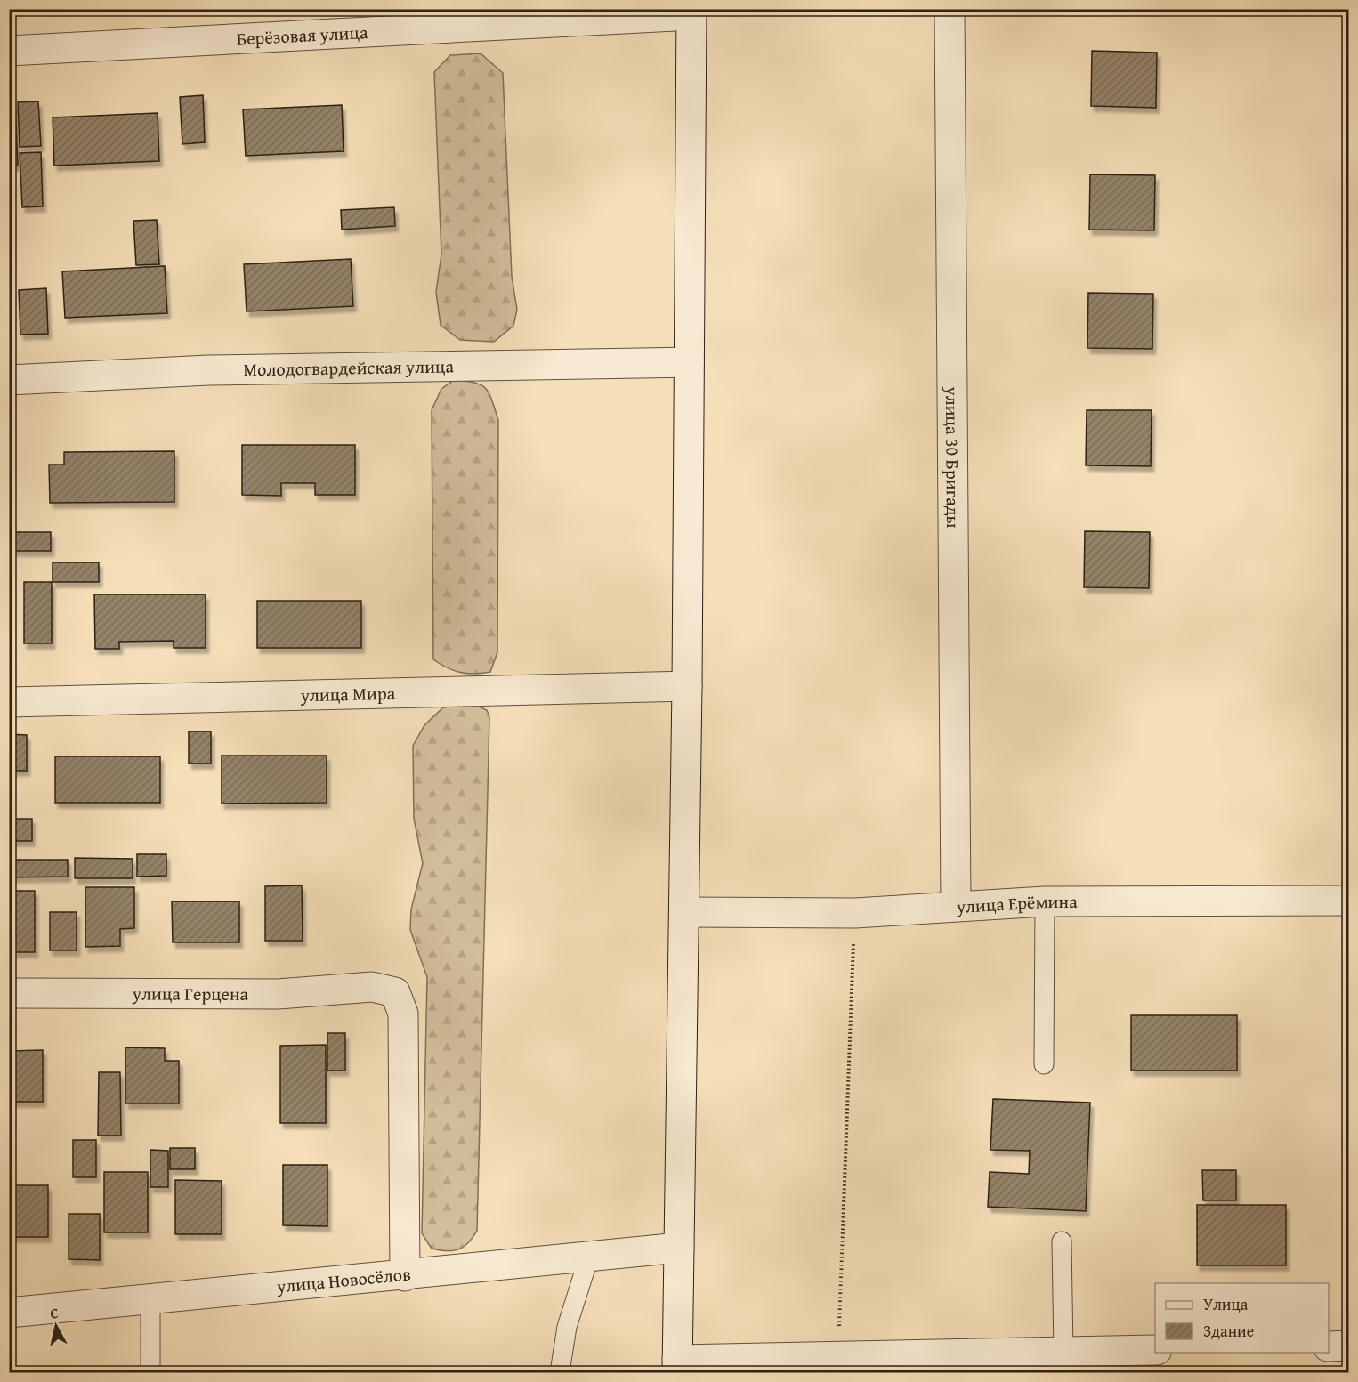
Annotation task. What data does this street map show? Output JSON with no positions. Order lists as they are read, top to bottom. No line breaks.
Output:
{"streets":{"street":["Берёзовая улица","Молодогвардейская улица","улица 30 Бригады","улица Мира","улица Ерёмина","улица Герцена","улица Новосёлов"]},"crossings":[["улица 30 Бригады","улица Ерёмина"],["улица Герцена","улица Новосёлов"]],"legend":["Улица","Здание"],"north":"top"}
